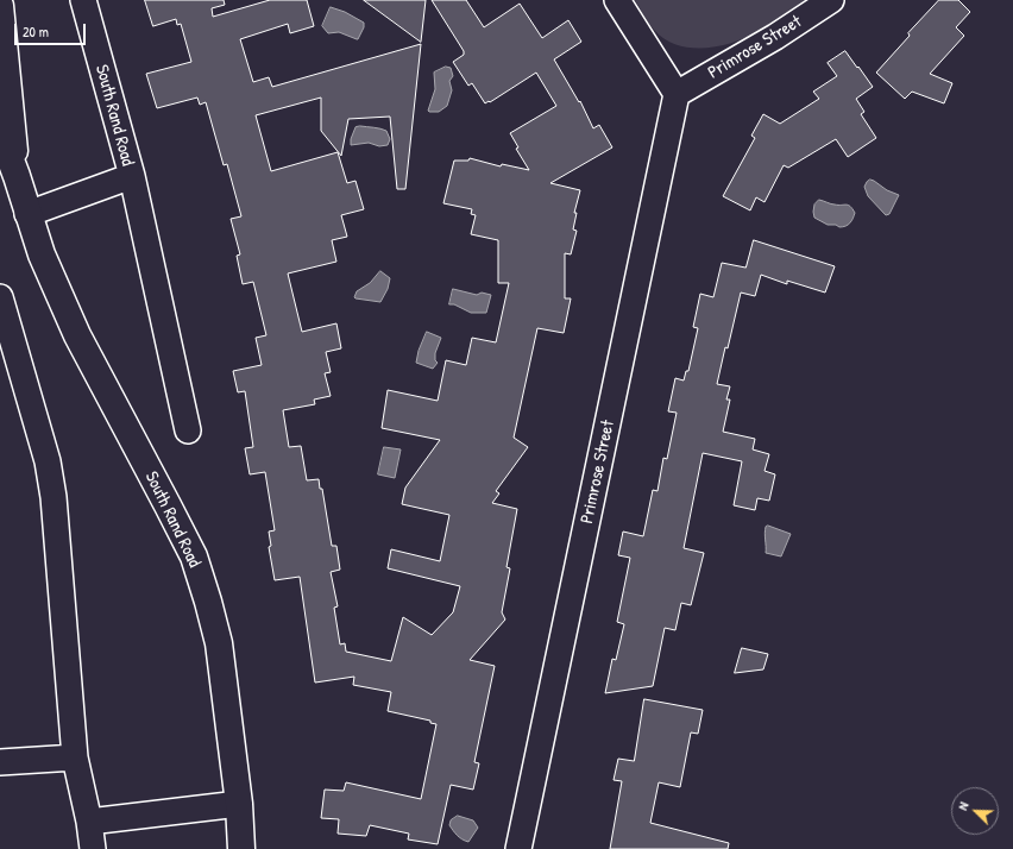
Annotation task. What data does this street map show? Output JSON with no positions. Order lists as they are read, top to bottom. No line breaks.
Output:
{"streets":{"main road":["South Rand Road"],"street":["Primrose Street"]},"scale_bar":"20 m","north":"top left"}
